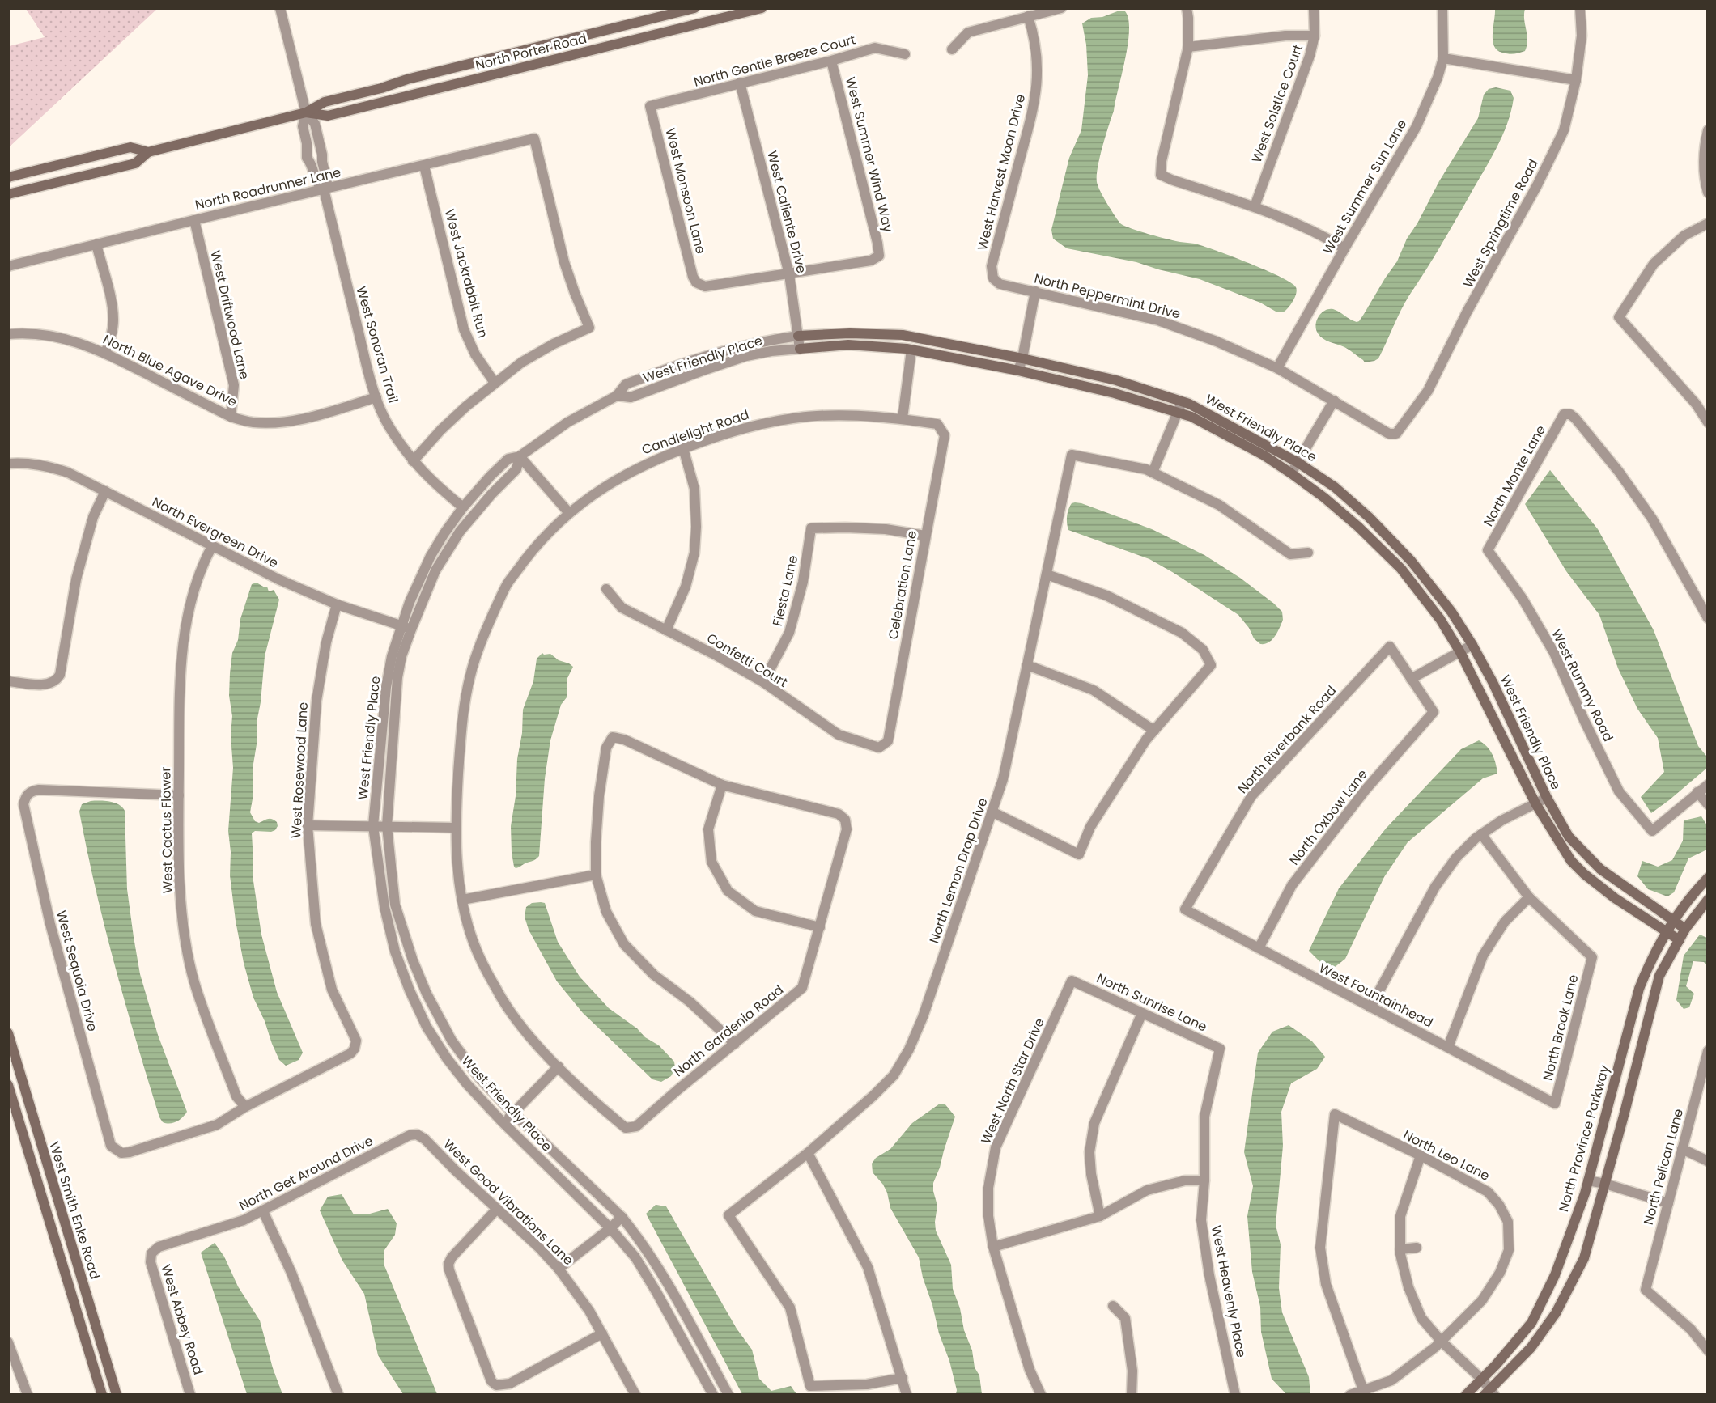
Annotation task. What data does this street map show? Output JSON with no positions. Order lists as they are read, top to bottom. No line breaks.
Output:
{"streets":{"street":["North Porter Road","North Gentle Breeze Court","West Solstice Court","West Summer Wind Way","West Harvest Moon Drive","West Summer Sun Lane","North Roadrunner Lane","West Monsoon Lane","West Caliente Drive","West Springtime Road","West Jackrabbit Run","North Peppermint Drive","West Driftwood Lane","West Sonoran Trail","West Friendly Place","North Blue Agave Drive","Candlelight Road","North Monte Lane","North Evergreen Drive","Celebration Lane","Fiesta Lane","Confetti Court","West Rummy Road","North Riverbank Road","West Rosewood Lane","North Oxbow Lane","West Cactus Flower","North Lemon Drop Drive","West Sequoia Drive","West Fountainhead","North Sunrise Lane","North Brook Lane","North Gardenia Road","West North Star Drive","North Province Parkway","North Leo Lane","North Pelican Lane","North Get Around Drive","West Good Vibrations Lane","West Smith Enke Road","West Heavenly Place","West Abbey Road"]},"crossings":[["North Porter Road","West Sonoran Trail"],["North Gentle Breeze Court","West Summer Wind Way"],["North Gentle Breeze Court","West Monsoon Lane"],["North Gentle Breeze Court","West Caliente Drive"],["West Summer Wind Way","West Monsoon Lane"],["West Summer Wind Way","West Caliente Drive"],["West Harvest Moon Drive","North Peppermint Drive"],["West Summer Sun Lane","North Peppermint Drive"],["North Roadrunner Lane","West Jackrabbit Run"],["North Roadrunner Lane","West Driftwood Lane"],["North Roadrunner Lane","West Sonoran Trail"],["West Monsoon Lane","West Caliente Drive"],["West Caliente Drive","West Friendly Place"],["West Springtime Road","North Peppermint Drive"],["West Driftwood Lane","North Blue Agave Drive"],["West Sonoran Trail","West Friendly Place"],["West Sonoran Trail","North Blue Agave Drive"],["West Friendly Place","North Evergreen Drive"],["West Friendly Place","North Province Parkway"],["Candlelight Road","Celebration Lane"],["Candlelight Road","North Gardenia Road"],["North Monte Lane","West Rummy Road"],["North Evergreen Drive","West Rosewood Lane"],["North Evergreen Drive","West Cactus Flower"],["Celebration Lane","Fiesta Lane"],["Celebration Lane","Confetti Court"],["Fiesta Lane","Confetti Court"],["North Riverbank Road","North Oxbow Lane"],["North Riverbank Road","West Fountainhead"],["West Rosewood Lane","West Cactus Flower"],["West Rosewood Lane","West Sequoia Drive"],["North Oxbow Lane","West Fountainhead"],["West Cactus Flower","West Sequoia Drive"],["West Fountainhead","North Brook Lane"],["North Sunrise Lane","West North Star Drive"],["North Sunrise Lane","West Heavenly Place"],["North Get Around Drive","West Good Vibrations Lane"],["North Get Around Drive","West Abbey Road"]]}
